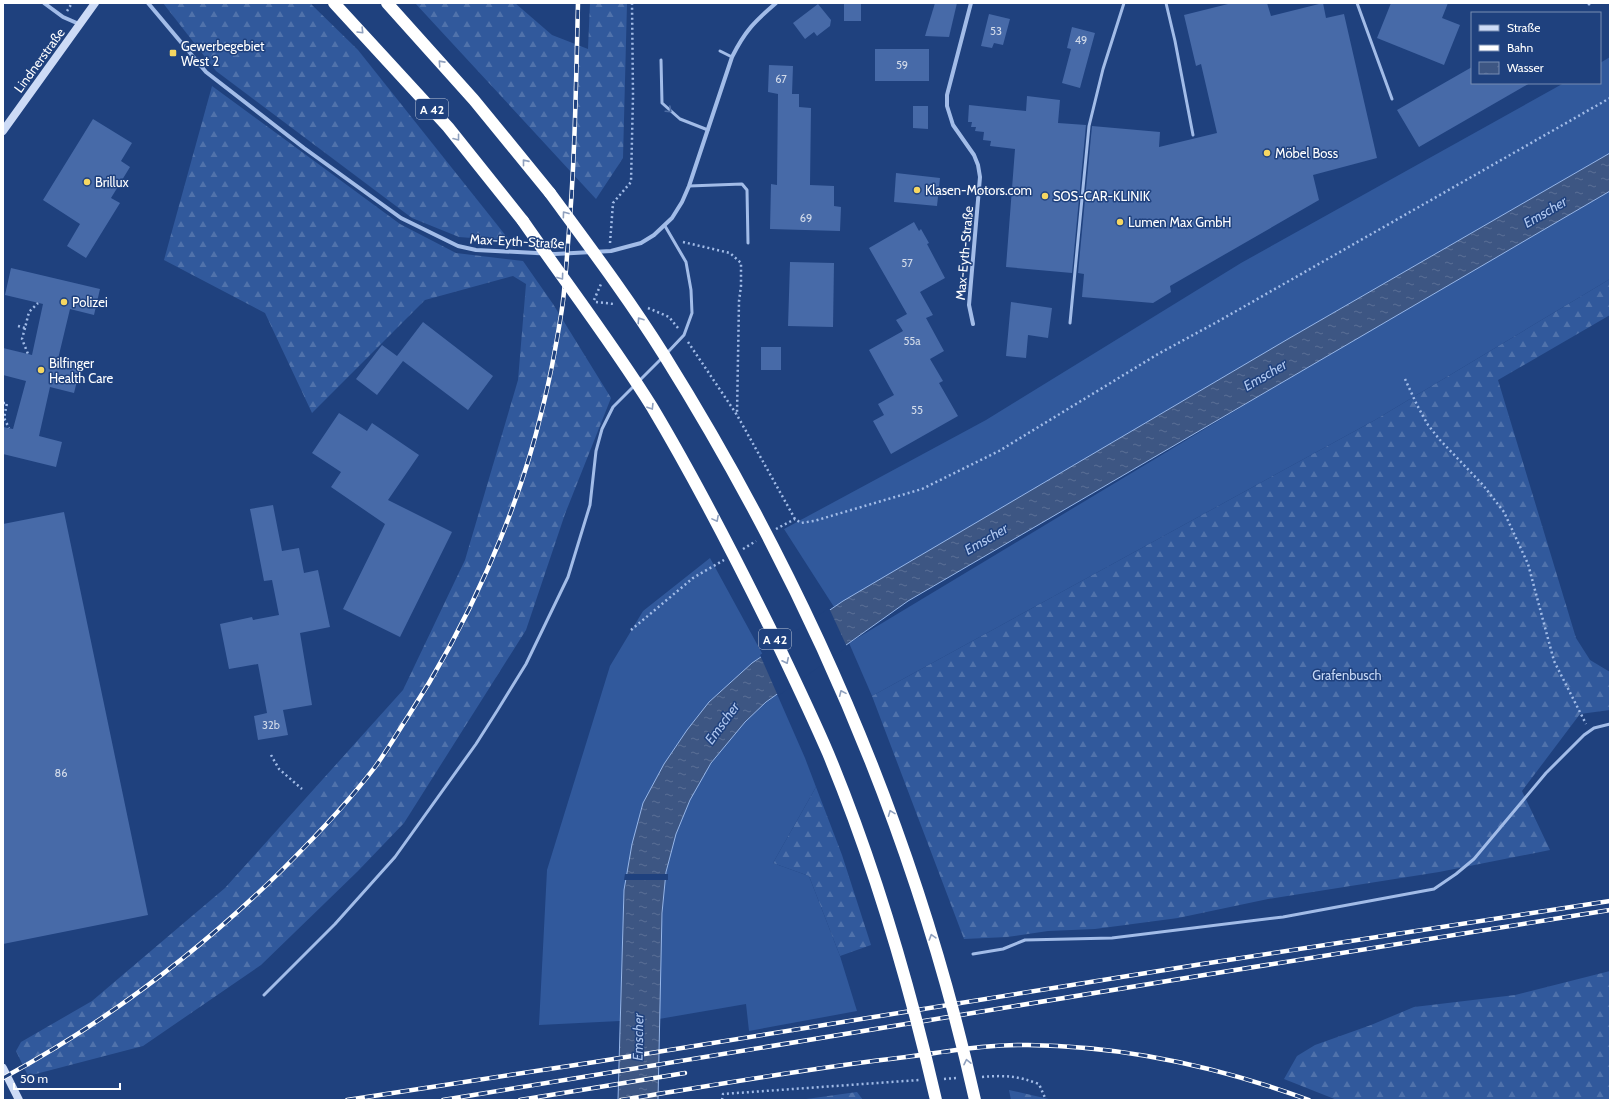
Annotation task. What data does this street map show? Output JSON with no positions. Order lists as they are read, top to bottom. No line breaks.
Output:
{"streets":{"highway":["A 42"],"street":["Lindnerstraße","Max-Eyth-Straße"]},"water":["Emscher"],"parks":["Grafenbusch"],"places":{"transit":["Gewerbegebiet West 2"],"other":["Möbel Boss","Brillux","Klasen-Motors.com","SOS-CAR-KLINIK","Lumen Max GmbH","Polizei","Bilfinger Health Care"]},"house_numbers":["53","49","59","67","69","57","55a","55","32b","86"],"legend":["Straße","Bahn","Wasser"],"scale_bar":"50 m"}
